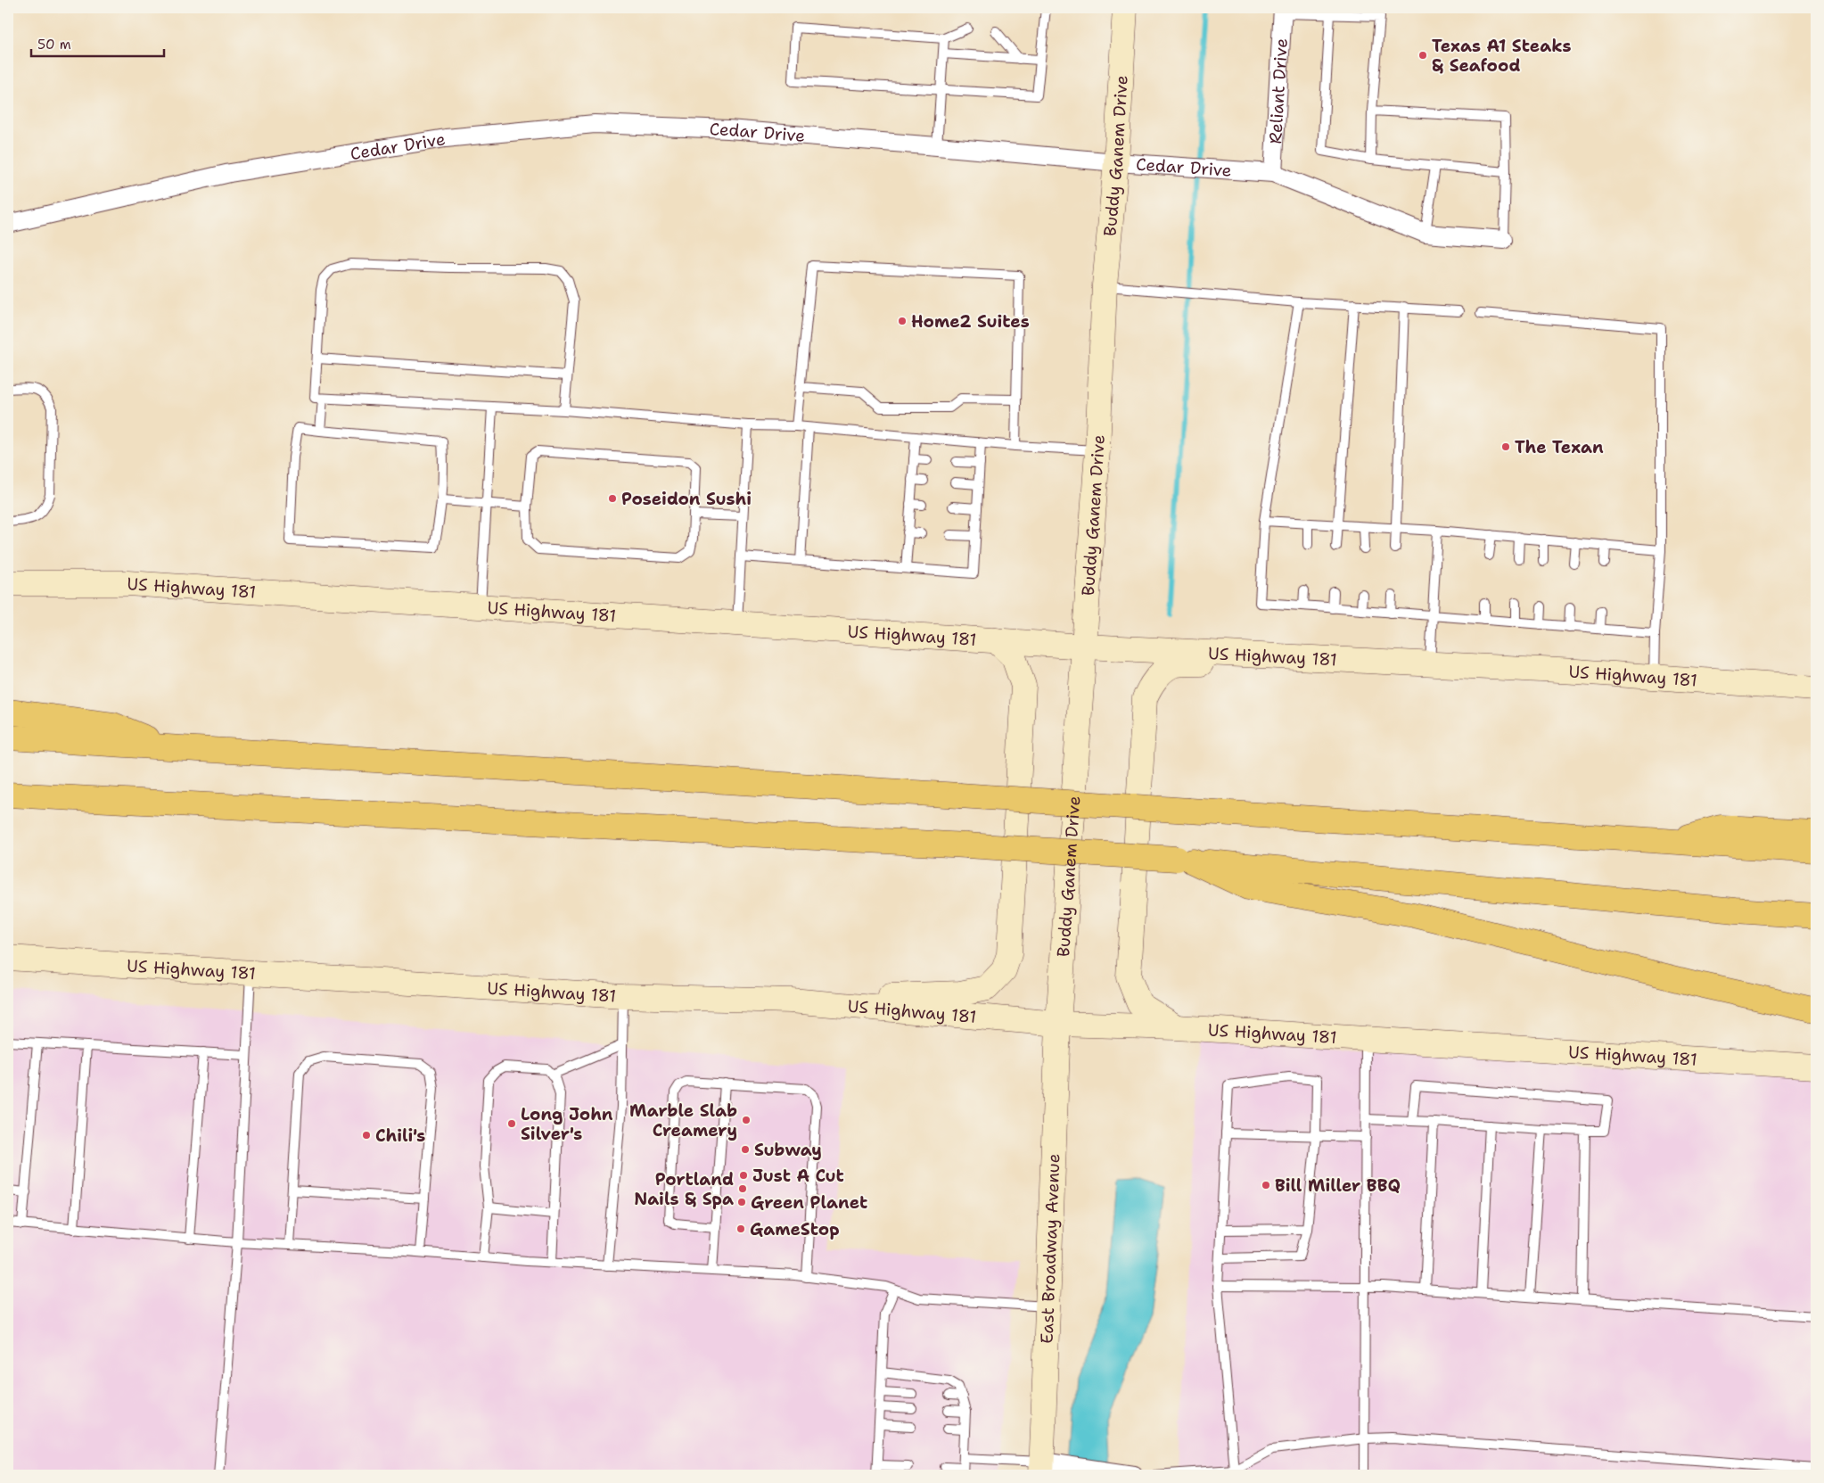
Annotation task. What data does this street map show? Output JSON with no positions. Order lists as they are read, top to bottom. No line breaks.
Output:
{"streets":{"main road":["Buddy Ganem Drive","US Highway 181","East Broadway Avenue"],"street":["Reliant Drive","Cedar Drive"]},"crossings":[["Reliant Drive","Cedar Drive"],["Cedar Drive","Buddy Ganem Drive"],["Buddy Ganem Drive","US Highway 181"],["Buddy Ganem Drive","East Broadway Avenue"],["US Highway 181","East Broadway Avenue"]],"places":["Texas A1 Steaks & Seafood","Home2 Suites","The Texan","Poseidon Sushi","Marble Slab Creamery","Long John Silver's","Chili's","Subway","Just A Cut","Bill Miller BBQ","Portland Nails & Spa","Green Planet","GameStop"],"scale_bar":"50 m"}
